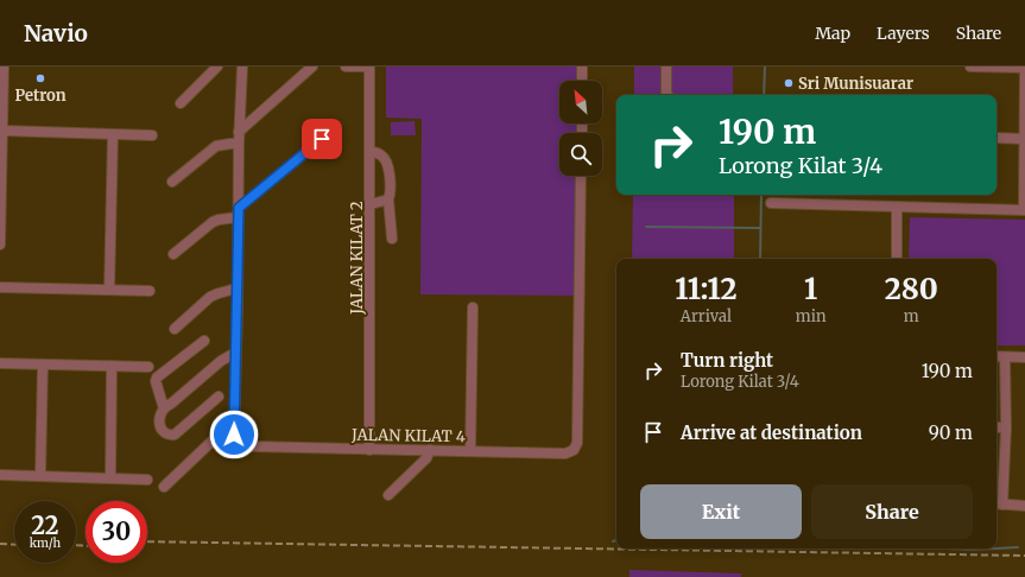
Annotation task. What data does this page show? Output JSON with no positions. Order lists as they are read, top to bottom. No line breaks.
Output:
{"streets":{"street":["JALAN KILAT 2","JALAN KILAT 4"]},"crossings":[["JALAN KILAT 2","JALAN KILAT 4"]],"places":["Petron","Sri Munisuarar"],"north":"top left","page":{"header":"Navio","nav":["Map","Layers","Share"],"turn":["190 m","Lorong Kilat 3/4"],"eta":["11:12","Arrival","1","min","280","m"],"list":[{"name":"Turn right","note":"Lorong Kilat 3/4","value":"190 m"},{"name":"Arrive at destination","value":"90 m"}],"buttons":["Exit","Share"],"speed":"22 km/h","limit":"30"}}
